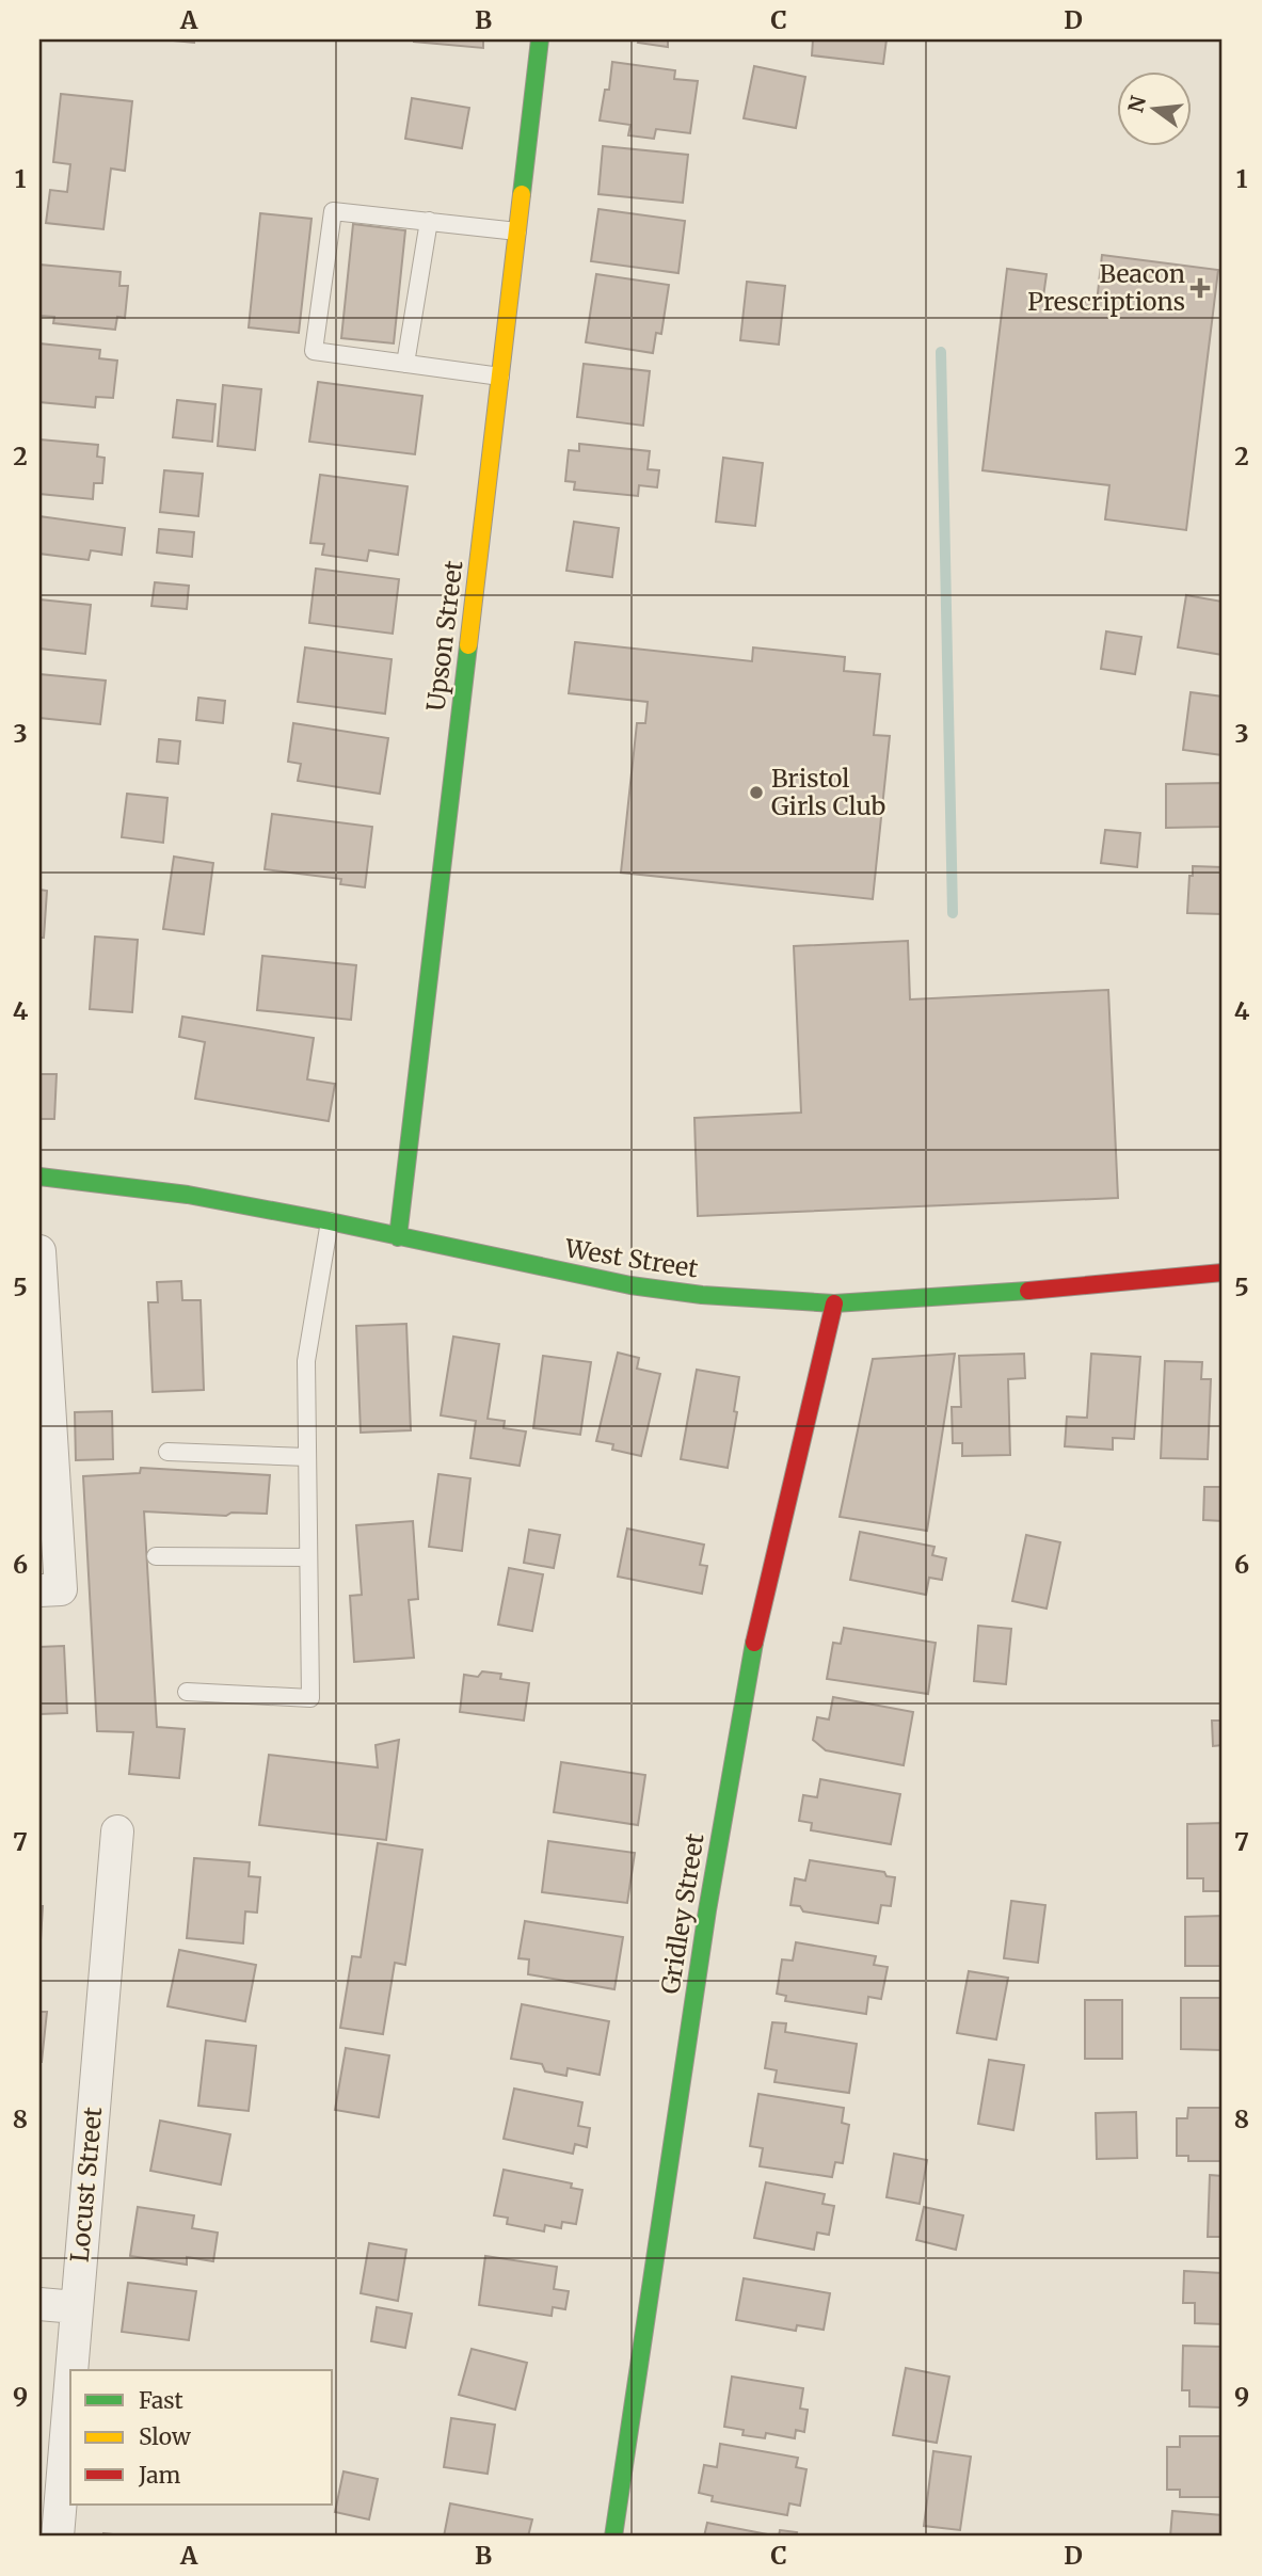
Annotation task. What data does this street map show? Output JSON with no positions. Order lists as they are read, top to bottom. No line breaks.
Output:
{"streets":{"street":["Upson Street","West Street","Gridley Street","Locust Street"]},"crossings":[["Upson Street","West Street"],["West Street","Gridley Street"]],"places":{"health":["Beacon Prescriptions"],"other":["Bristol Girls Club"]},"legend":["Fast","Slow","Jam"],"north":"left","grid":{"columns":["A","B","C","D"],"rows":["1","2","3","4","5","6","7","8","9"]}}
